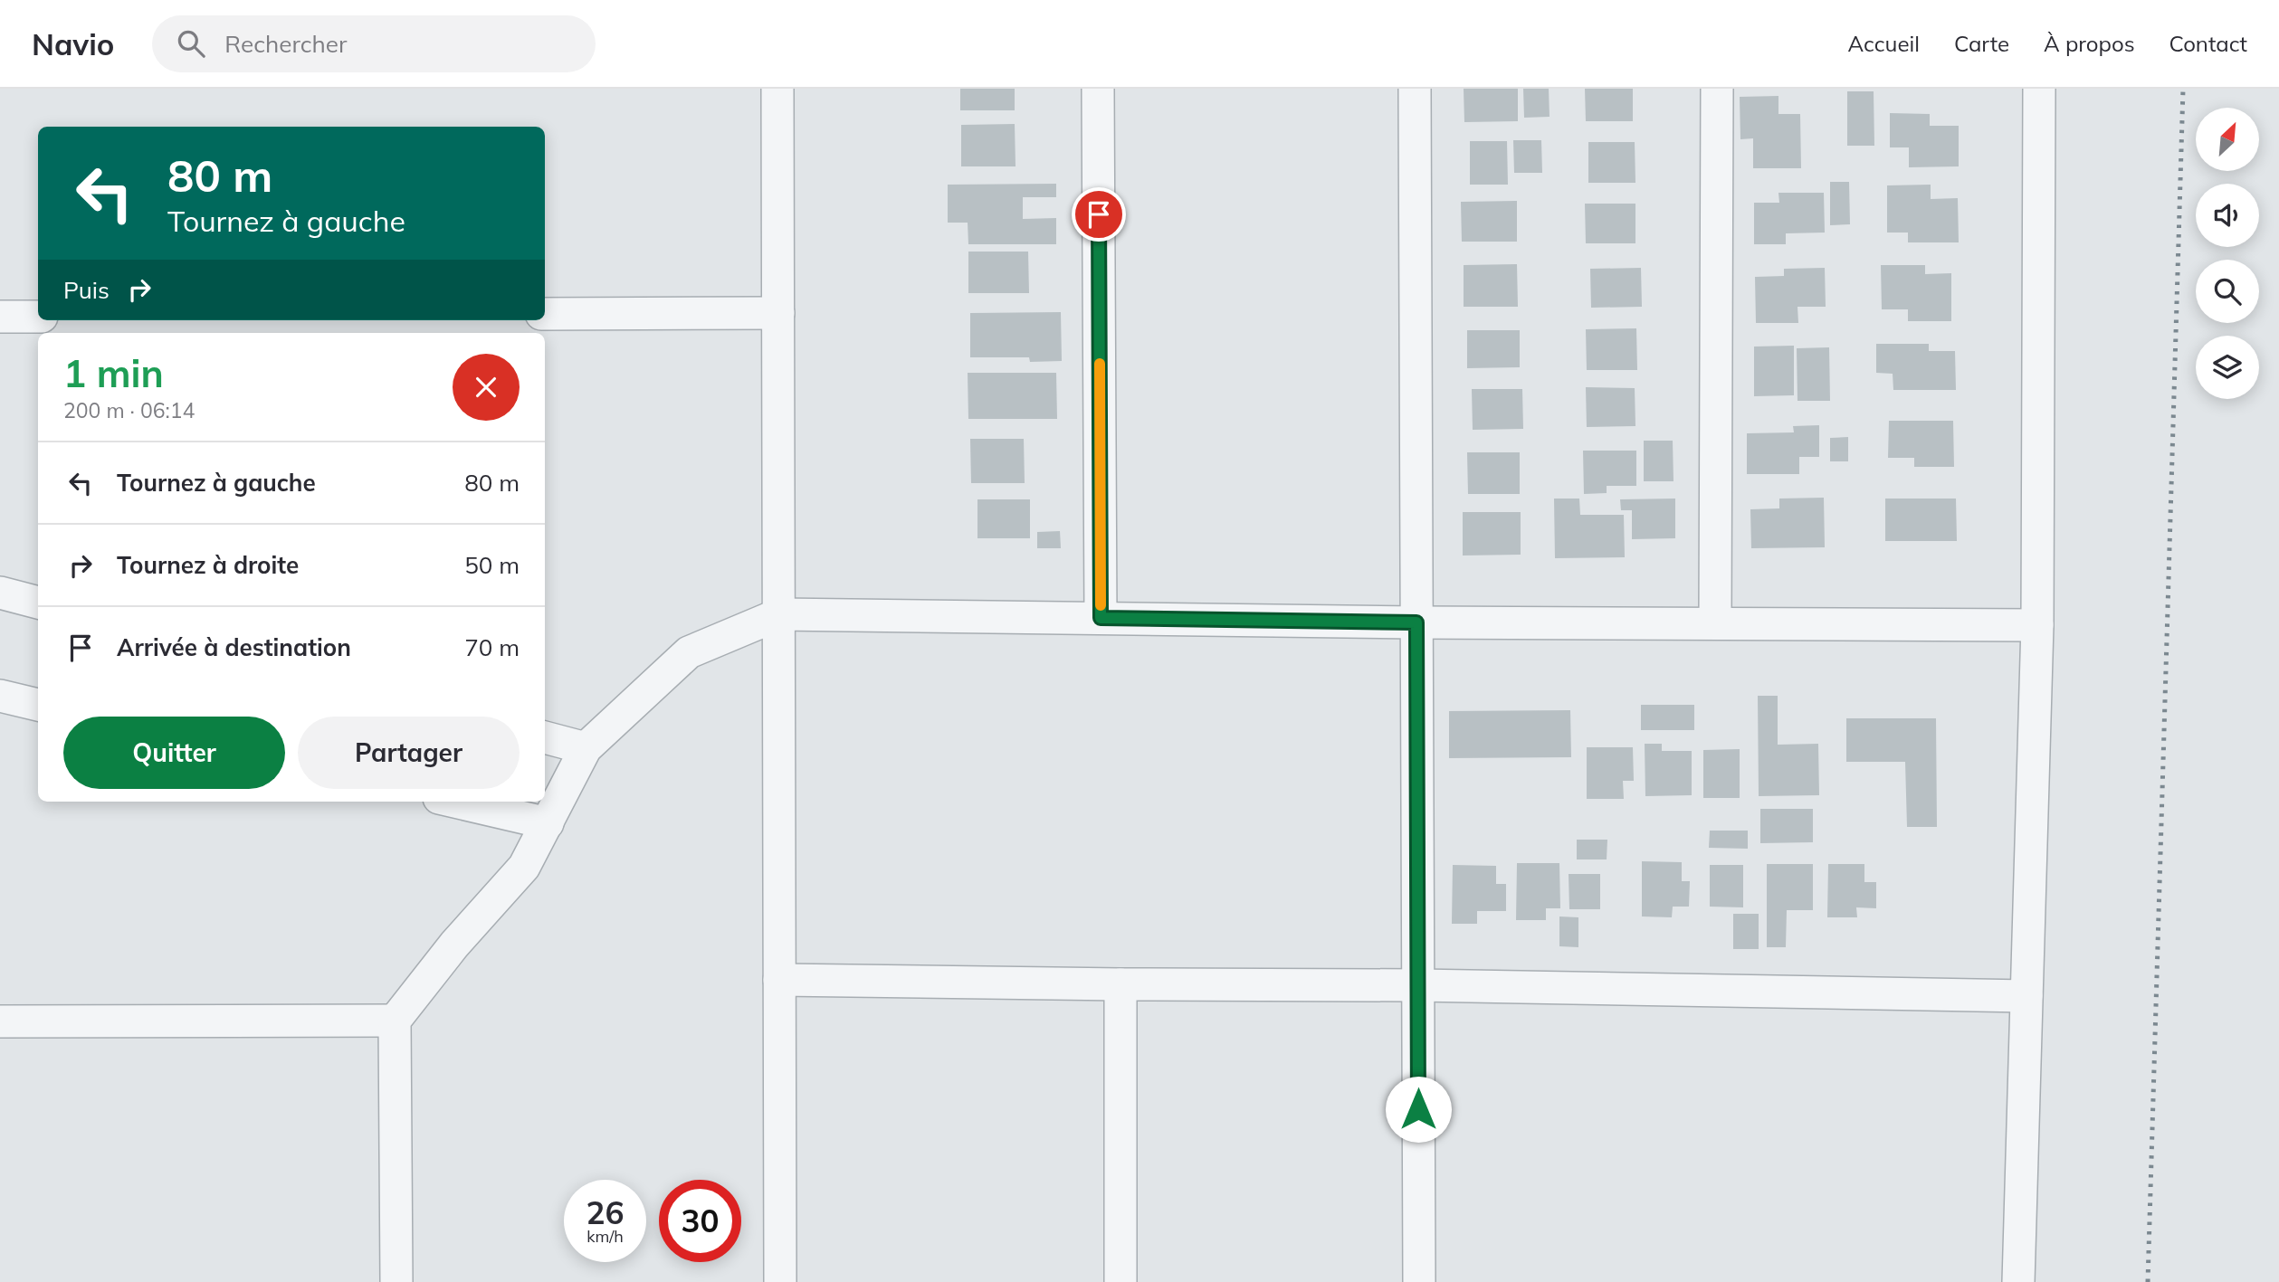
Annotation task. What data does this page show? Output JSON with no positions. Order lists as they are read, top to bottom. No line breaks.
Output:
{"north":"top right","page":{"header":"Navio","search":"Rechercher","nav":["Accueil","Carte","À propos","Contact"],"turn":["80 m","Tournez à gauche"],"then":"Puis","heading":["1 min","200 m · 06:14"],"list":[{"name":"Tournez à gauche","value":"80 m"},{"name":"Tournez à droite","value":"50 m"},{"name":"Arrivée à destination","value":"70 m"}],"buttons":["Quitter","Partager"],"speed":"26 km/h","limit":"30"}}
